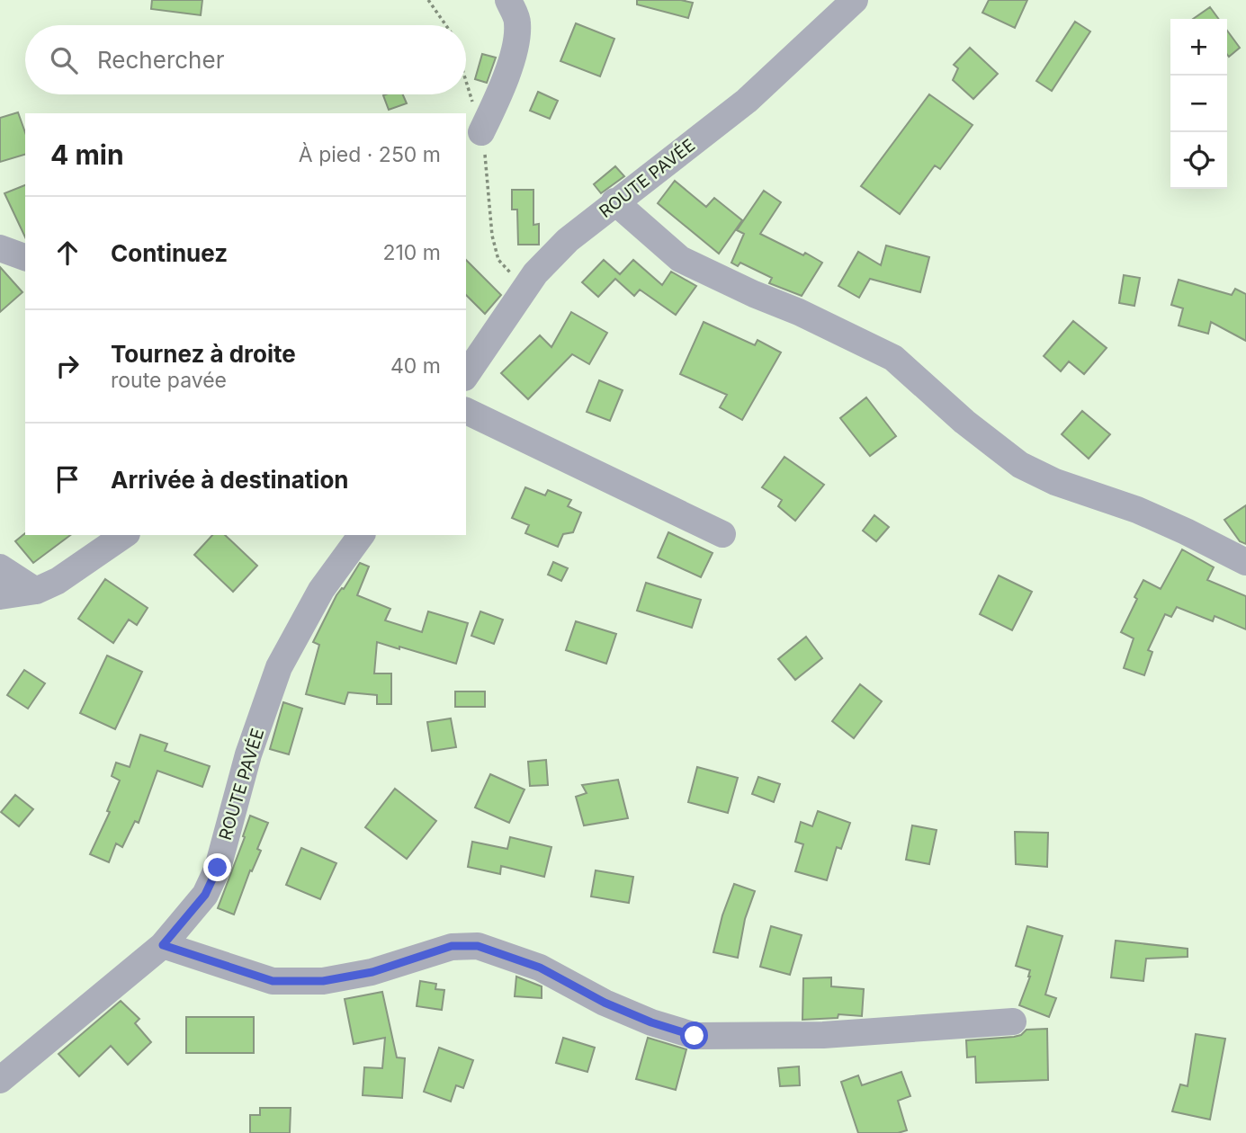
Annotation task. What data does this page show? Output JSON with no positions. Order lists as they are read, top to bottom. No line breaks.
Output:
{"streets":{"street":["ROUTE PAVÉE"]},"page":{"map_buttons":["+","−"],"search":"Rechercher","heading":["4 min","À pied · 250 m"],"list":[["Continuez","210 m"],["Tournez à droite","route pavée","40 m"],"Arrivée à destination"]}}
